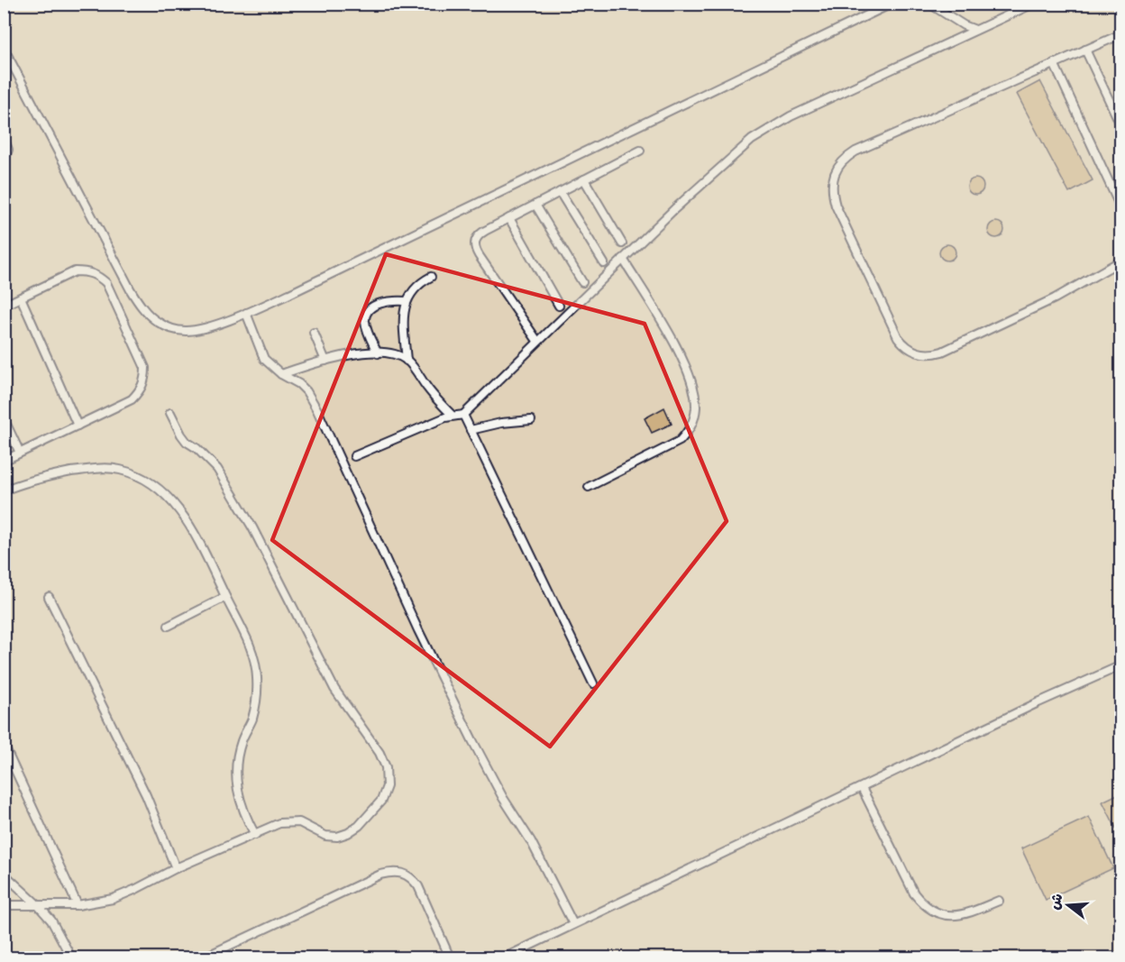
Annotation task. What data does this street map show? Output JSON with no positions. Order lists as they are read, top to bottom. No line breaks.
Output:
{"north":"left"}
